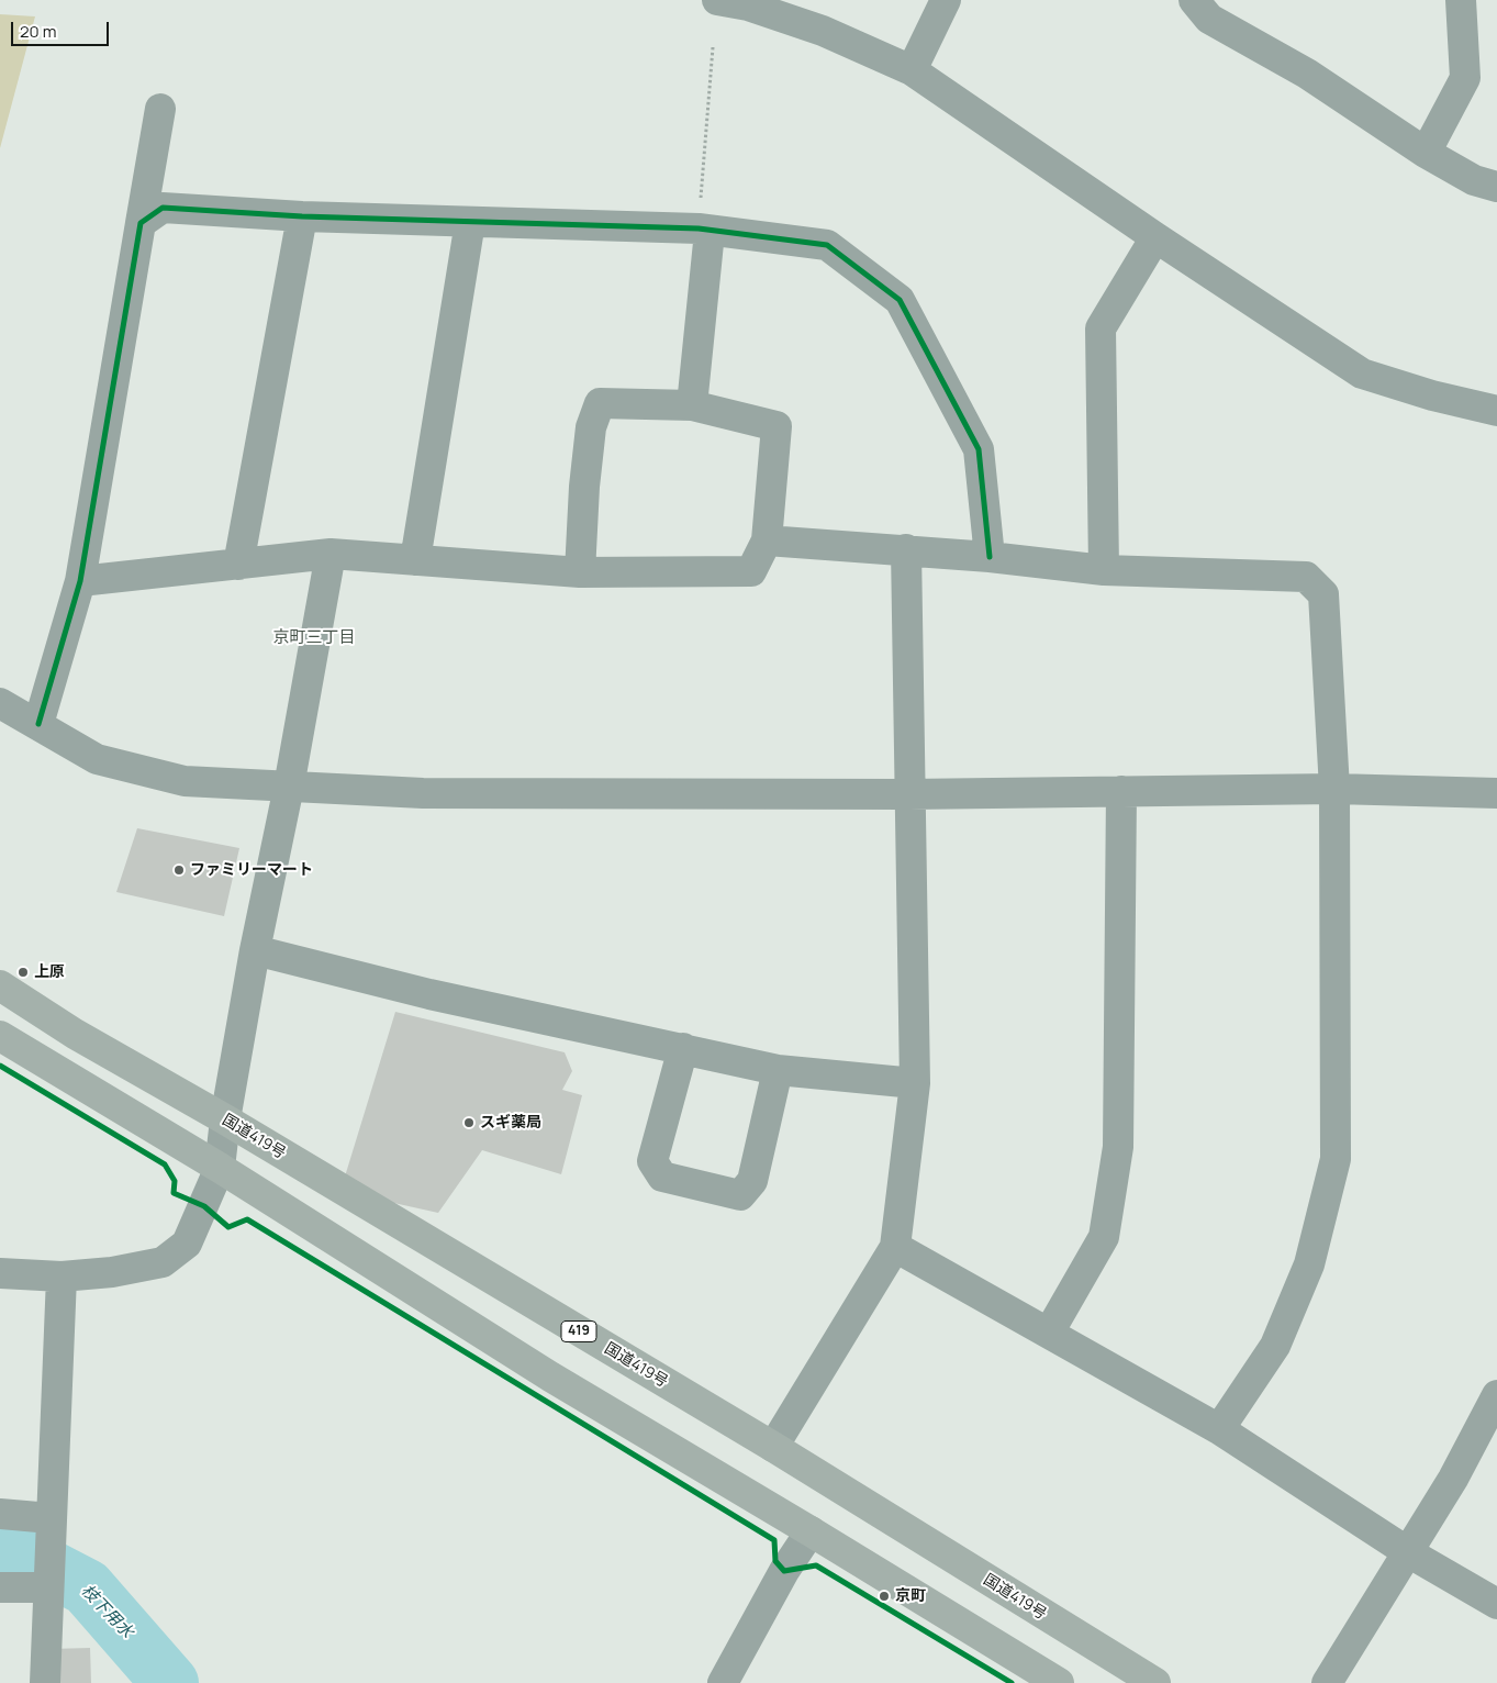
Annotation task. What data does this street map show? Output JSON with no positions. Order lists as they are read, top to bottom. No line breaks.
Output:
{"streets":{"highway":["国道419号","419"]},"districts":["京町三丁目"],"water":["枝下用水"],"places":["ファミリーマート","上原","スギ薬局","京町"],"scale_bar":"20 m"}
